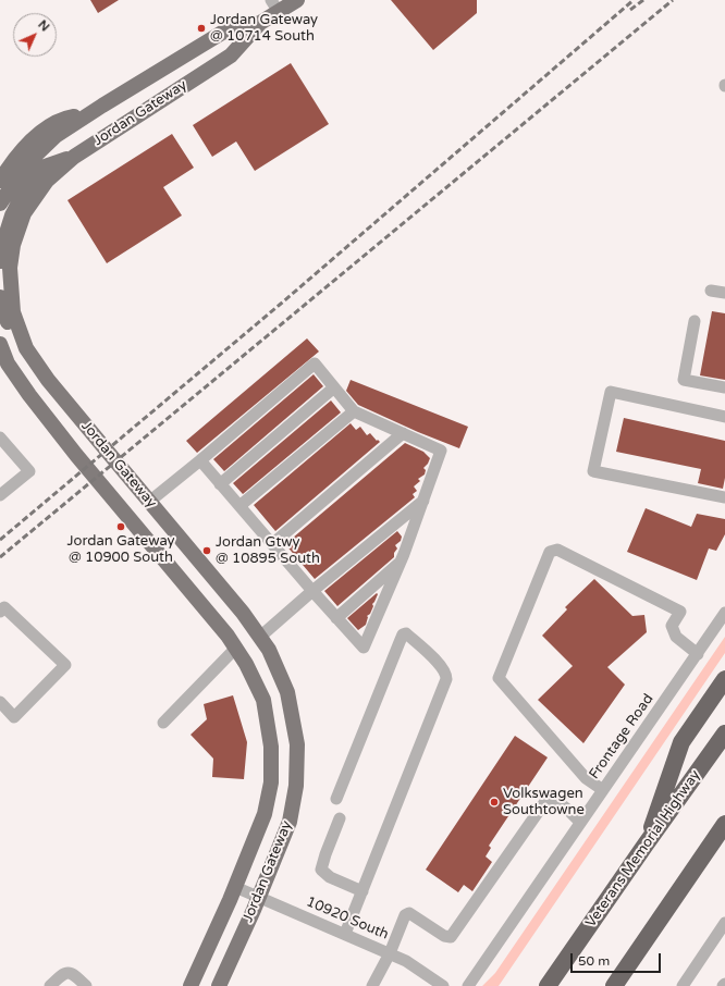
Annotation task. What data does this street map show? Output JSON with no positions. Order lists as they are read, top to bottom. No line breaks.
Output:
{"streets":{"highway":["Veterans Memorial Highway"],"main road":["Jordan Gateway"],"street":["Frontage Road","10920 South"]},"crossings":[["Jordan Gateway","10920 South"]],"places":["Jordan Gateway @ 10714 South","Jordan Gateway @ 10900 South","Jordan Gtwy @ 10895 South","Volkswagen Southtowne"],"scale_bar":"50 m","north":"top right"}
